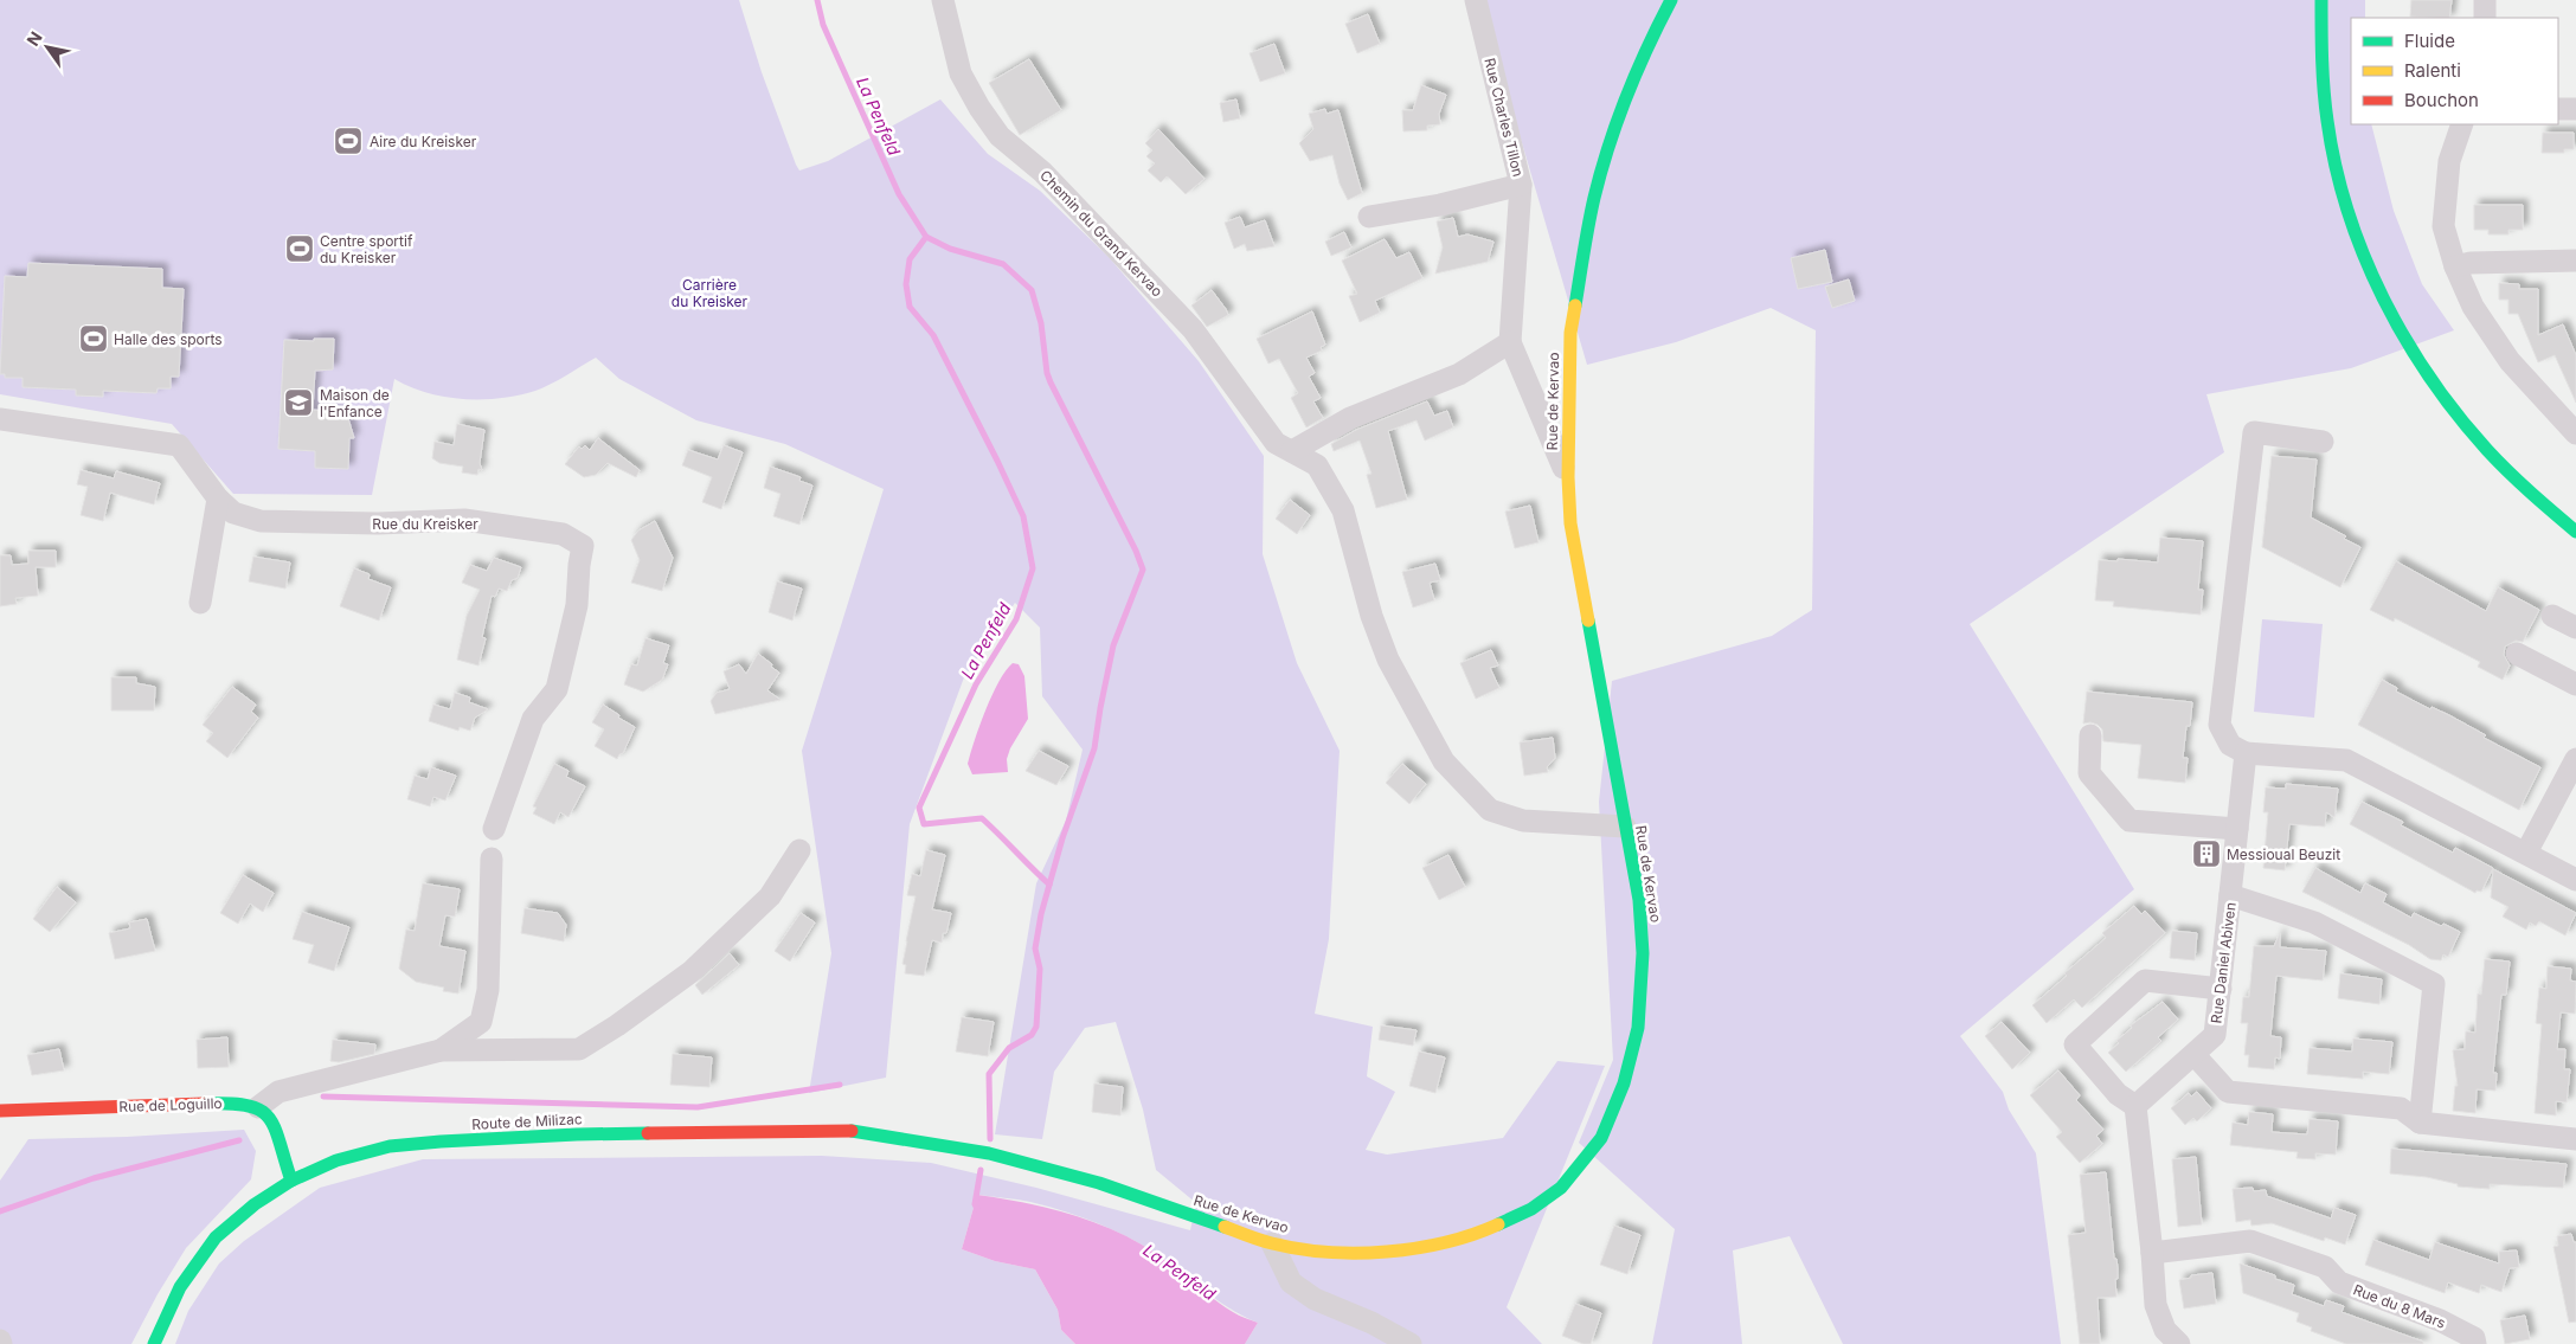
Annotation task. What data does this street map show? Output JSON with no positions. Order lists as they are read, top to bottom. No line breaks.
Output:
{"streets":{"main road":["Rue de Kervao","Rue de Loguillo","Route de Milizac"],"street":["Rue Charles Tillon","Chemin du Grand Kervao","Rue du Kreisker","Rue Daniel Abiven","Rue du 8 Mars"]},"crossings":[["Chemin du Grand Kervao","Rue de Kervao"],["Rue de Kervao","Route de Milizac"]],"water":["La Penfeld"],"parks":["Carrière du Kreisker"],"places":{"sports":["Aire du Kreisker","Centre sportif du Kreisker","Halle des sports"],"school or university":["Maison de l'Enfance"],"building":["Messioual Beuzit"]},"legend":["Fluide","Ralenti","Bouchon"],"north":"top left"}
